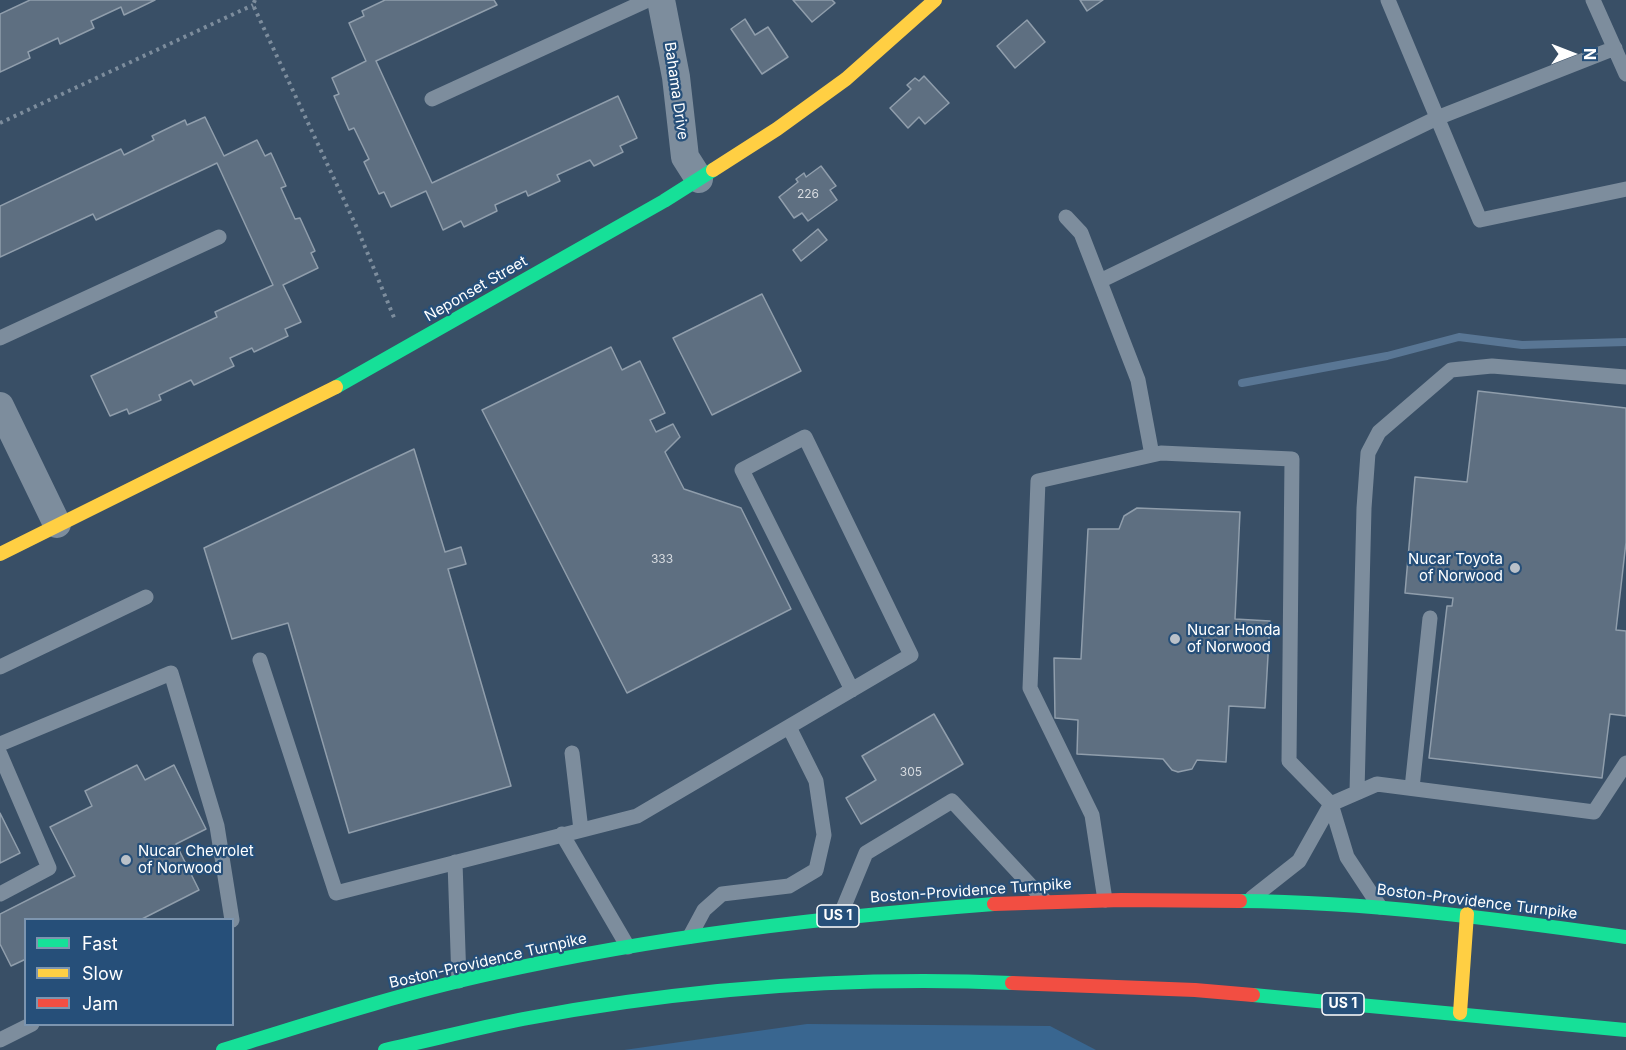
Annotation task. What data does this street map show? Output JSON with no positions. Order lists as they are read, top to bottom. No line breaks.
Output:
{"streets":{"main road":["Neponset Street","Boston-Providence Turnpike","US 1"],"street":["Bahama Drive"]},"crossings":[["Bahama Drive","Neponset Street"]],"places":["Nucar Toyota of Norwood","Nucar Honda of Norwood","Nucar Chevrolet of Norwood"],"house_numbers":["226","333","305"],"legend":["Fast","Slow","Jam"],"north":"right"}
